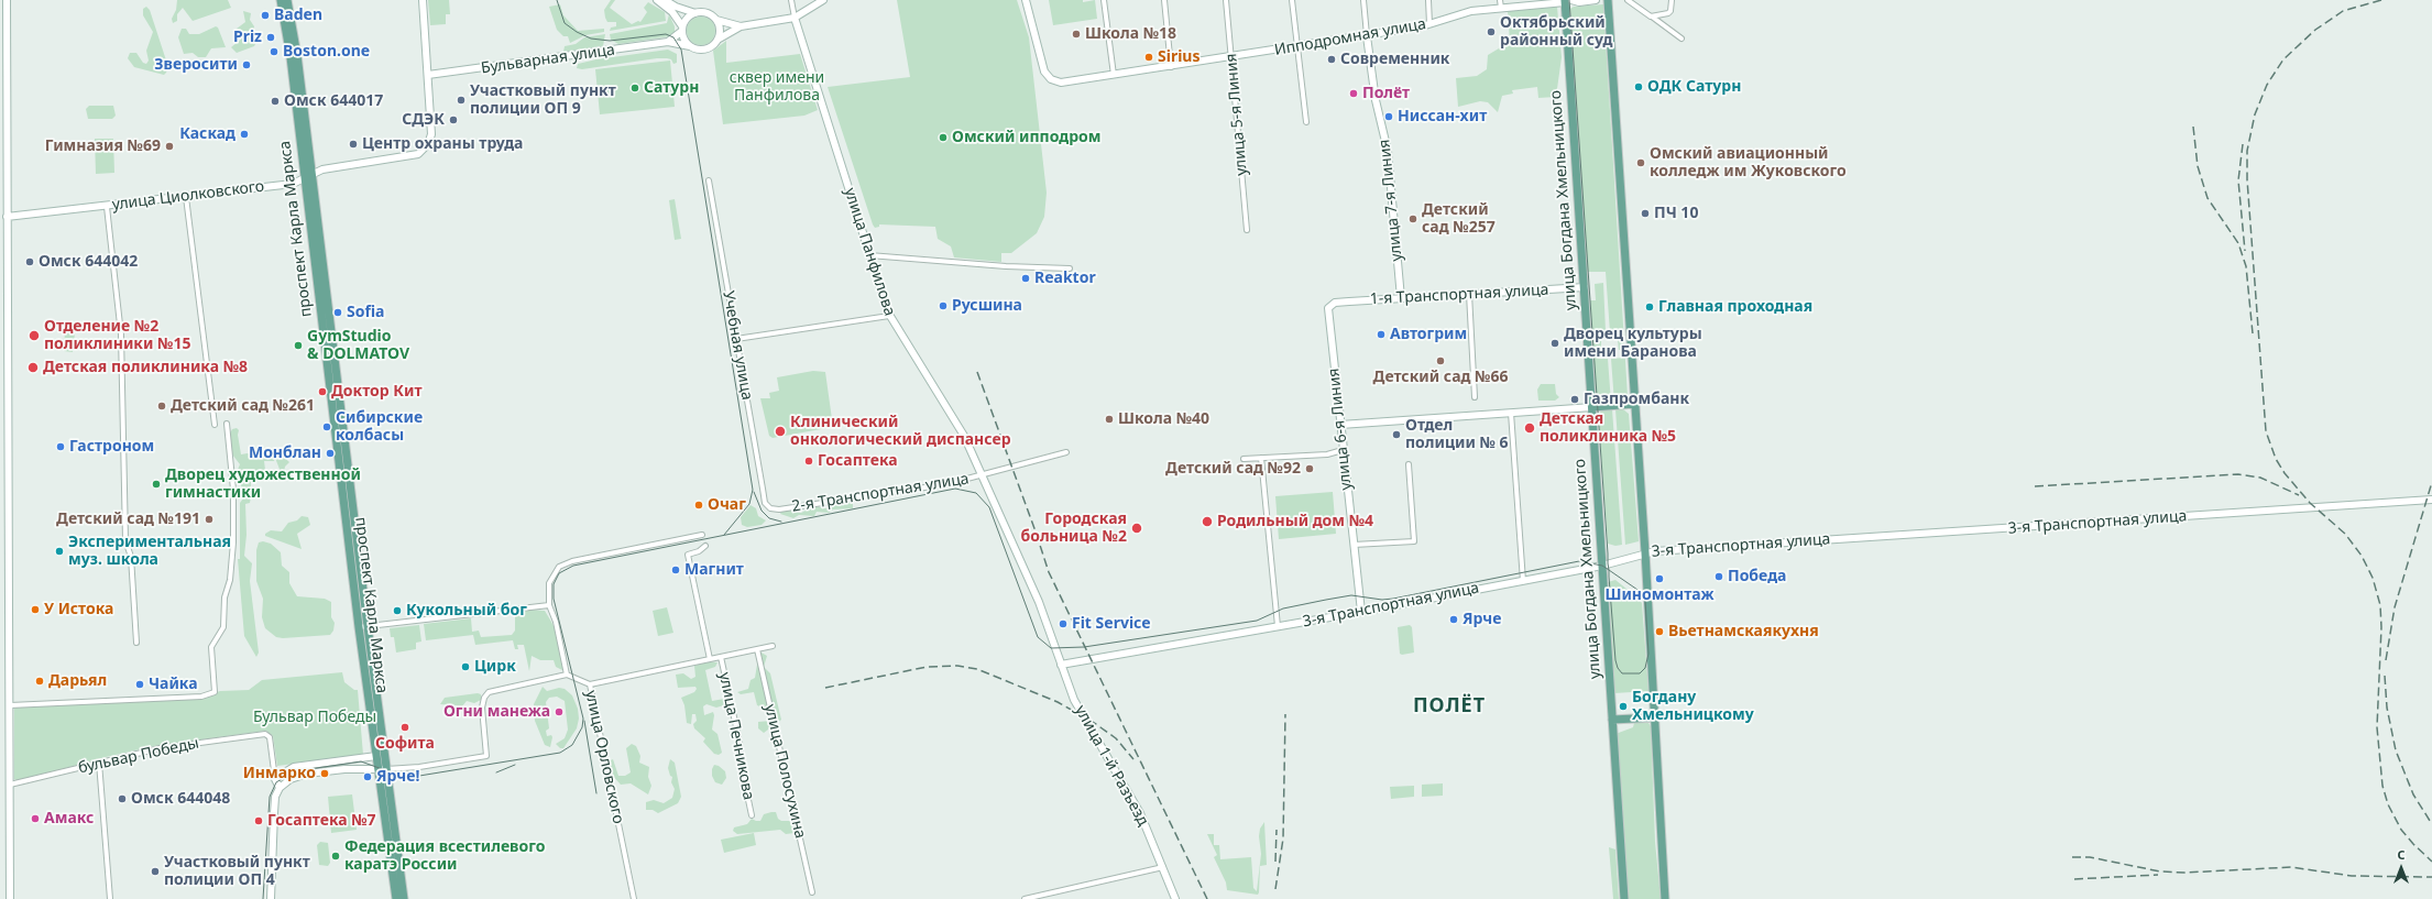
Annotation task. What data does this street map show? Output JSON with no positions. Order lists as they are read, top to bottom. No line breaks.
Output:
{"streets":{"main road":["Ипподромная улица","Бульварная улица","улица Циолковского","улица 7-я Линия","улица Богдана Хмельницкого","проспект Карла Маркса","улица Панфилова","1-я Транспортная улица","улица 6-я Линия","3-я Транспортная улица","улица 1-й Разъезд"],"street":["улица 5-я Линия","Учебная улица","2-я Транспортная улица","улица Печникова","бульвар Победы","улица Орловского","улица Полосухина"]},"crossings":[["Ипподромная улица","улица 5-я Линия"],["Ипподромная улица","улица 7-я Линия"],["Ипподромная улица","улица Богдана Хмельницкого"],["Бульварная улица","улица Циолковского"],["улица Циолковского","проспект Карла Маркса"],["улица 7-я Линия","1-я Транспортная улица"],["улица Богдана Хмельницкого","1-я Транспортная улица"],["улица Богдана Хмельницкого","3-я Транспортная улица"],["улица Панфилова","2-я Транспортная улица"],["улица Панфилова","3-я Транспортная улица"],["улица Панфилова","улица 1-й Разъезд"],["1-я Транспортная улица","улица 6-я Линия"],["Учебная улица","2-я Транспортная улица"],["улица 6-я Линия","3-я Транспортная улица"],["3-я Транспортная улица","улица 1-й Разъезд"]],"districts":["ПОЛЁТ"],"parks":["сквер имени Панфилова","Бульвар Победы"],"places":["Baden","Октябрьский районный суд","Школа №18","Priz","Boston.one","Sirius","Современник","Зверосити","ОДК Сатурн","Сатурн","Полёт","Участковый пункт полиции ОП 9","Омск 644017","Ниссан-хит","СДЭК","Каскад","Омский ипподром","Центр охраны труда","Гимназия №69","Омский авиационный колледж им Жуковского","ПЧ 10","Детский сад №257","Омск 644042","Reaktor","Русшина","Главная проходная","Sofia","Автогрим","Отделение №2 поликлиники №15","Дворец культуры имени Баранова","GymStudio & DOLMATOV","Детский сад №66","Детская поликлиника №8","Доктор Кит","Газпромбанк","Детский сад №261","Школа №40","Сибирские колбасы","Детская поликлиника №5","Клинический онкологический диспансер","Отдел полиции № 6","Гастроном","Монблан","Госаптека","Детский сад №92","Дворец художественной гимнастики","Очаг","Детский сад №191","Родильный дом №4","Городская больница №2","Экспериментальная муз. школа","Магнит","Победа","Шиномонтаж","У Истока","Кукольный бог","Ярче","Fit Service","Вьетнамскаякухня","Цирк","Дарьял","Чайка","Богдану Хмельницкому","Огни манежа","Софита","Инмарко","Ярче!","Омск 644048","Амакс","Госаптека №7","Федерация всестилевого каратэ России","Участковый пункт полиции ОП 4"],"north":"top"}
